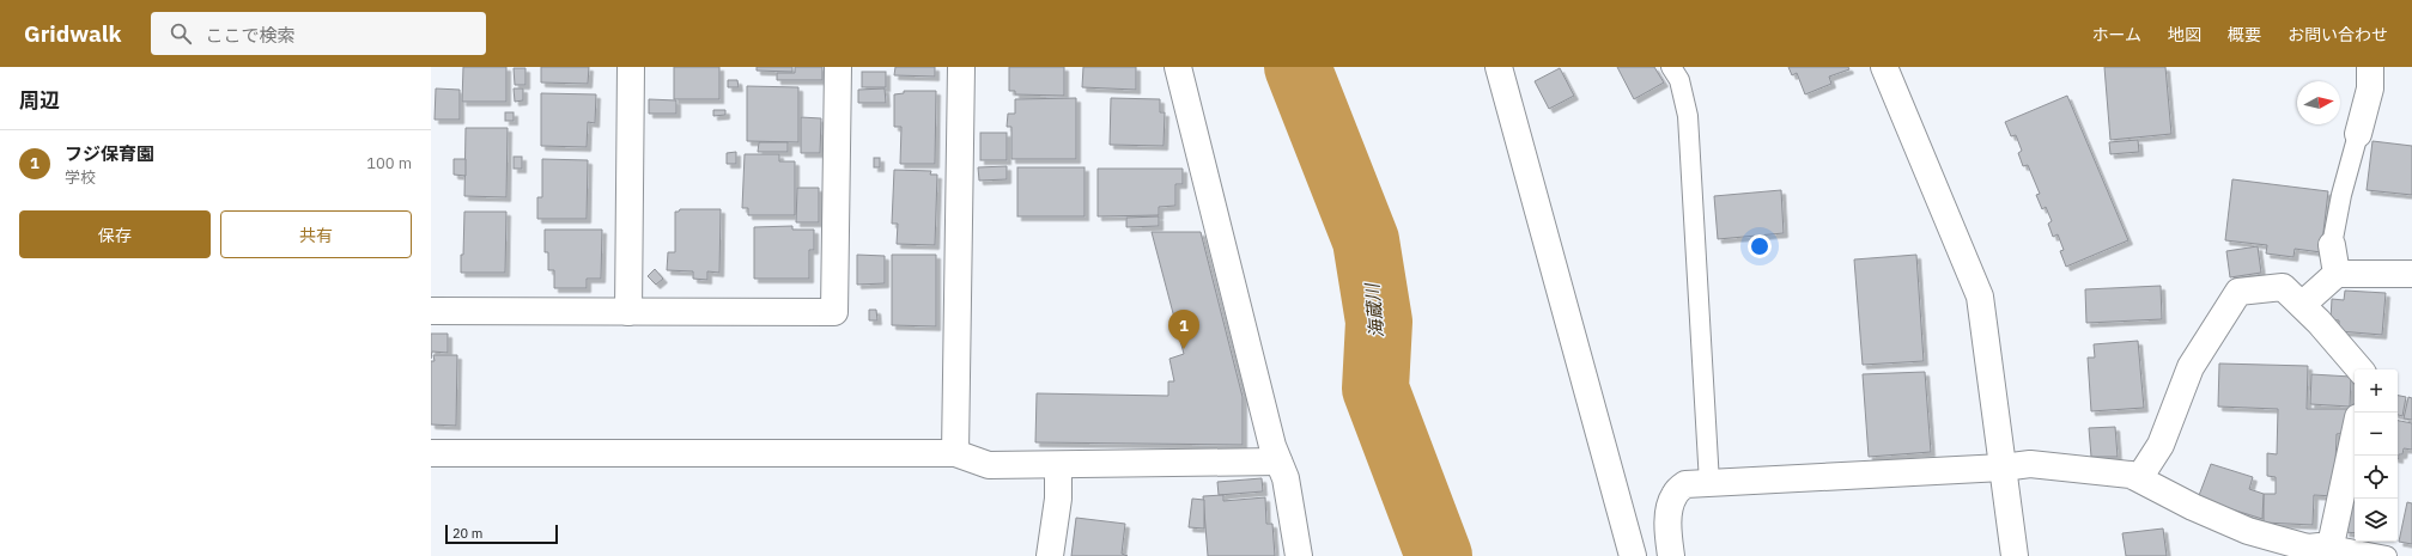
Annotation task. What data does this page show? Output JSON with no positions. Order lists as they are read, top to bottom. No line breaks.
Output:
{"water":["海蔵川"],"scale_bar":"20 m","north":"right","page":{"header":"Gridwalk","search":"ここで検索","nav":["ホーム","地図","概要","お問い合わせ"],"heading":"周辺","list":[{"mark":"1","name":"フジ保育園","note":"学校","value":"100 m"}],"buttons":["保存","共有"],"pins":"1","map_buttons":["+","−"],"scale":"20 m"}}
